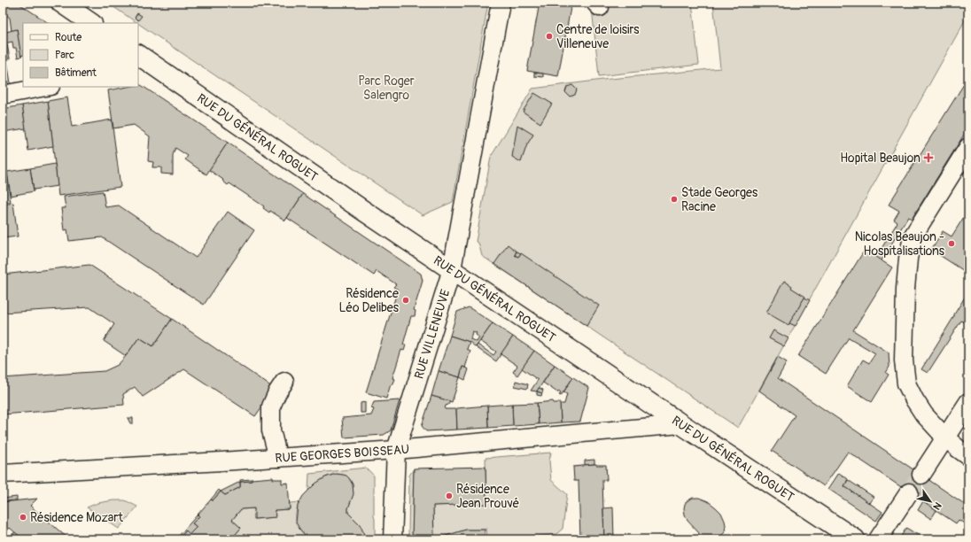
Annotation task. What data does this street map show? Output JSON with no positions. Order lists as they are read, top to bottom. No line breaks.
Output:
{"streets":{"main road":["RUE DU GÉNÉRAL ROGUET"],"street":["RUE VILLENEUVE","RUE GEORGES BOISSEAU"]},"crossings":[["RUE DU GÉNÉRAL ROGUET","RUE VILLENEUVE"],["RUE DU GÉNÉRAL ROGUET","RUE GEORGES BOISSEAU"],["RUE VILLENEUVE","RUE GEORGES BOISSEAU"]],"parks":["Parc Roger Salengro"],"places":{"other":["Centre de loisirs Villeneuve","Stade Georges Racine","Nicolas Beaujon - Hospitalisations","Résidence Léo Delibes","Résidence Jean Prouvé","Résidence Mozart"],"health":["Hopital Beaujon"]},"legend":["Route","Parc","Bâtiment"],"north":"bottom right"}
